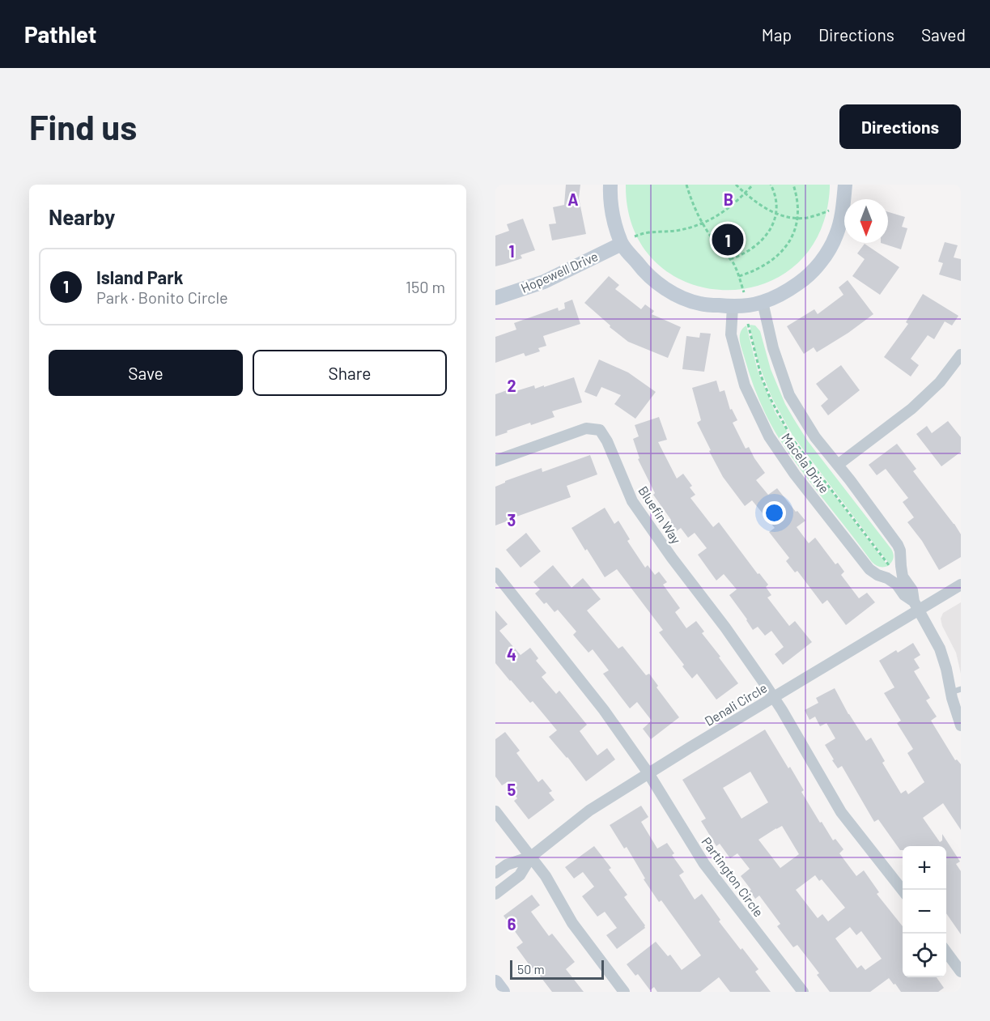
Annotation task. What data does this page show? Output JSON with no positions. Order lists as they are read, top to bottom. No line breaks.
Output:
{"streets":{"street":["Hopewell Drive","Macela Drive","Bluefin Way","Denali Circle","Partington Circle"]},"crossings":[["Macela Drive","Denali Circle"],["Bluefin Way","Denali Circle"],["Denali Circle","Partington Circle"]],"scale_bar":"50 m","north":"bottom","page":{"header":"Pathlet","nav":["Map","Directions","Saved"],"buttons":["Directions",["Save","Share"]],"title":"Find us","heading":"Nearby","pins":"1","list":[{"mark":"1","name":"Island Park","note":"Park · Bonito Circle","value":"150 m"}],"map_buttons":["+","−"],"scale":"50 m"},"grid":{"columns":["A","B"],"rows":["1","2","3","4","5","6"]}}
